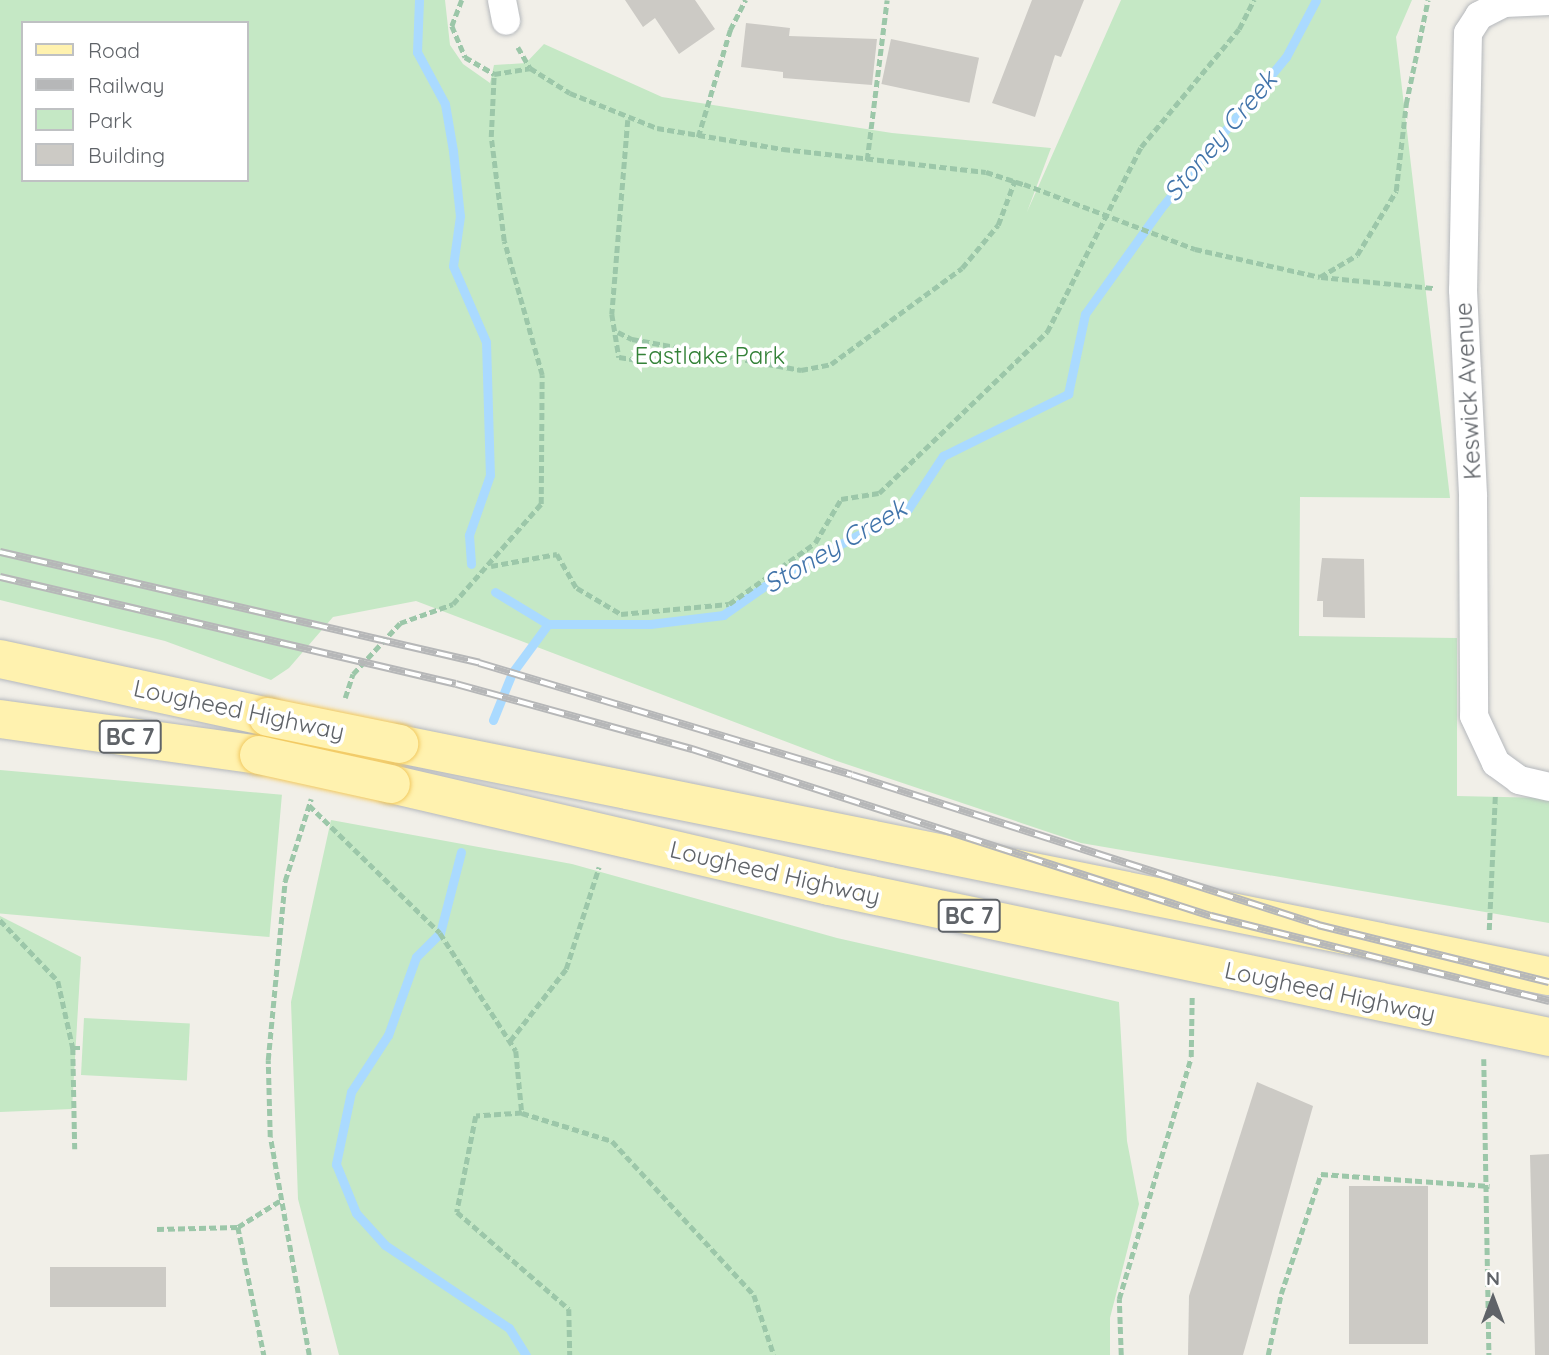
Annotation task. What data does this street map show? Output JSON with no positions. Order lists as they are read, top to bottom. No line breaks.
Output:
{"streets":{"main road":["Lougheed Highway","BC 7"],"street":["Keswick Avenue"]},"water":["Stoney Creek"],"parks":["Eastlake Park"],"legend":["Road","Railway","Park","Building"],"north":"top"}
